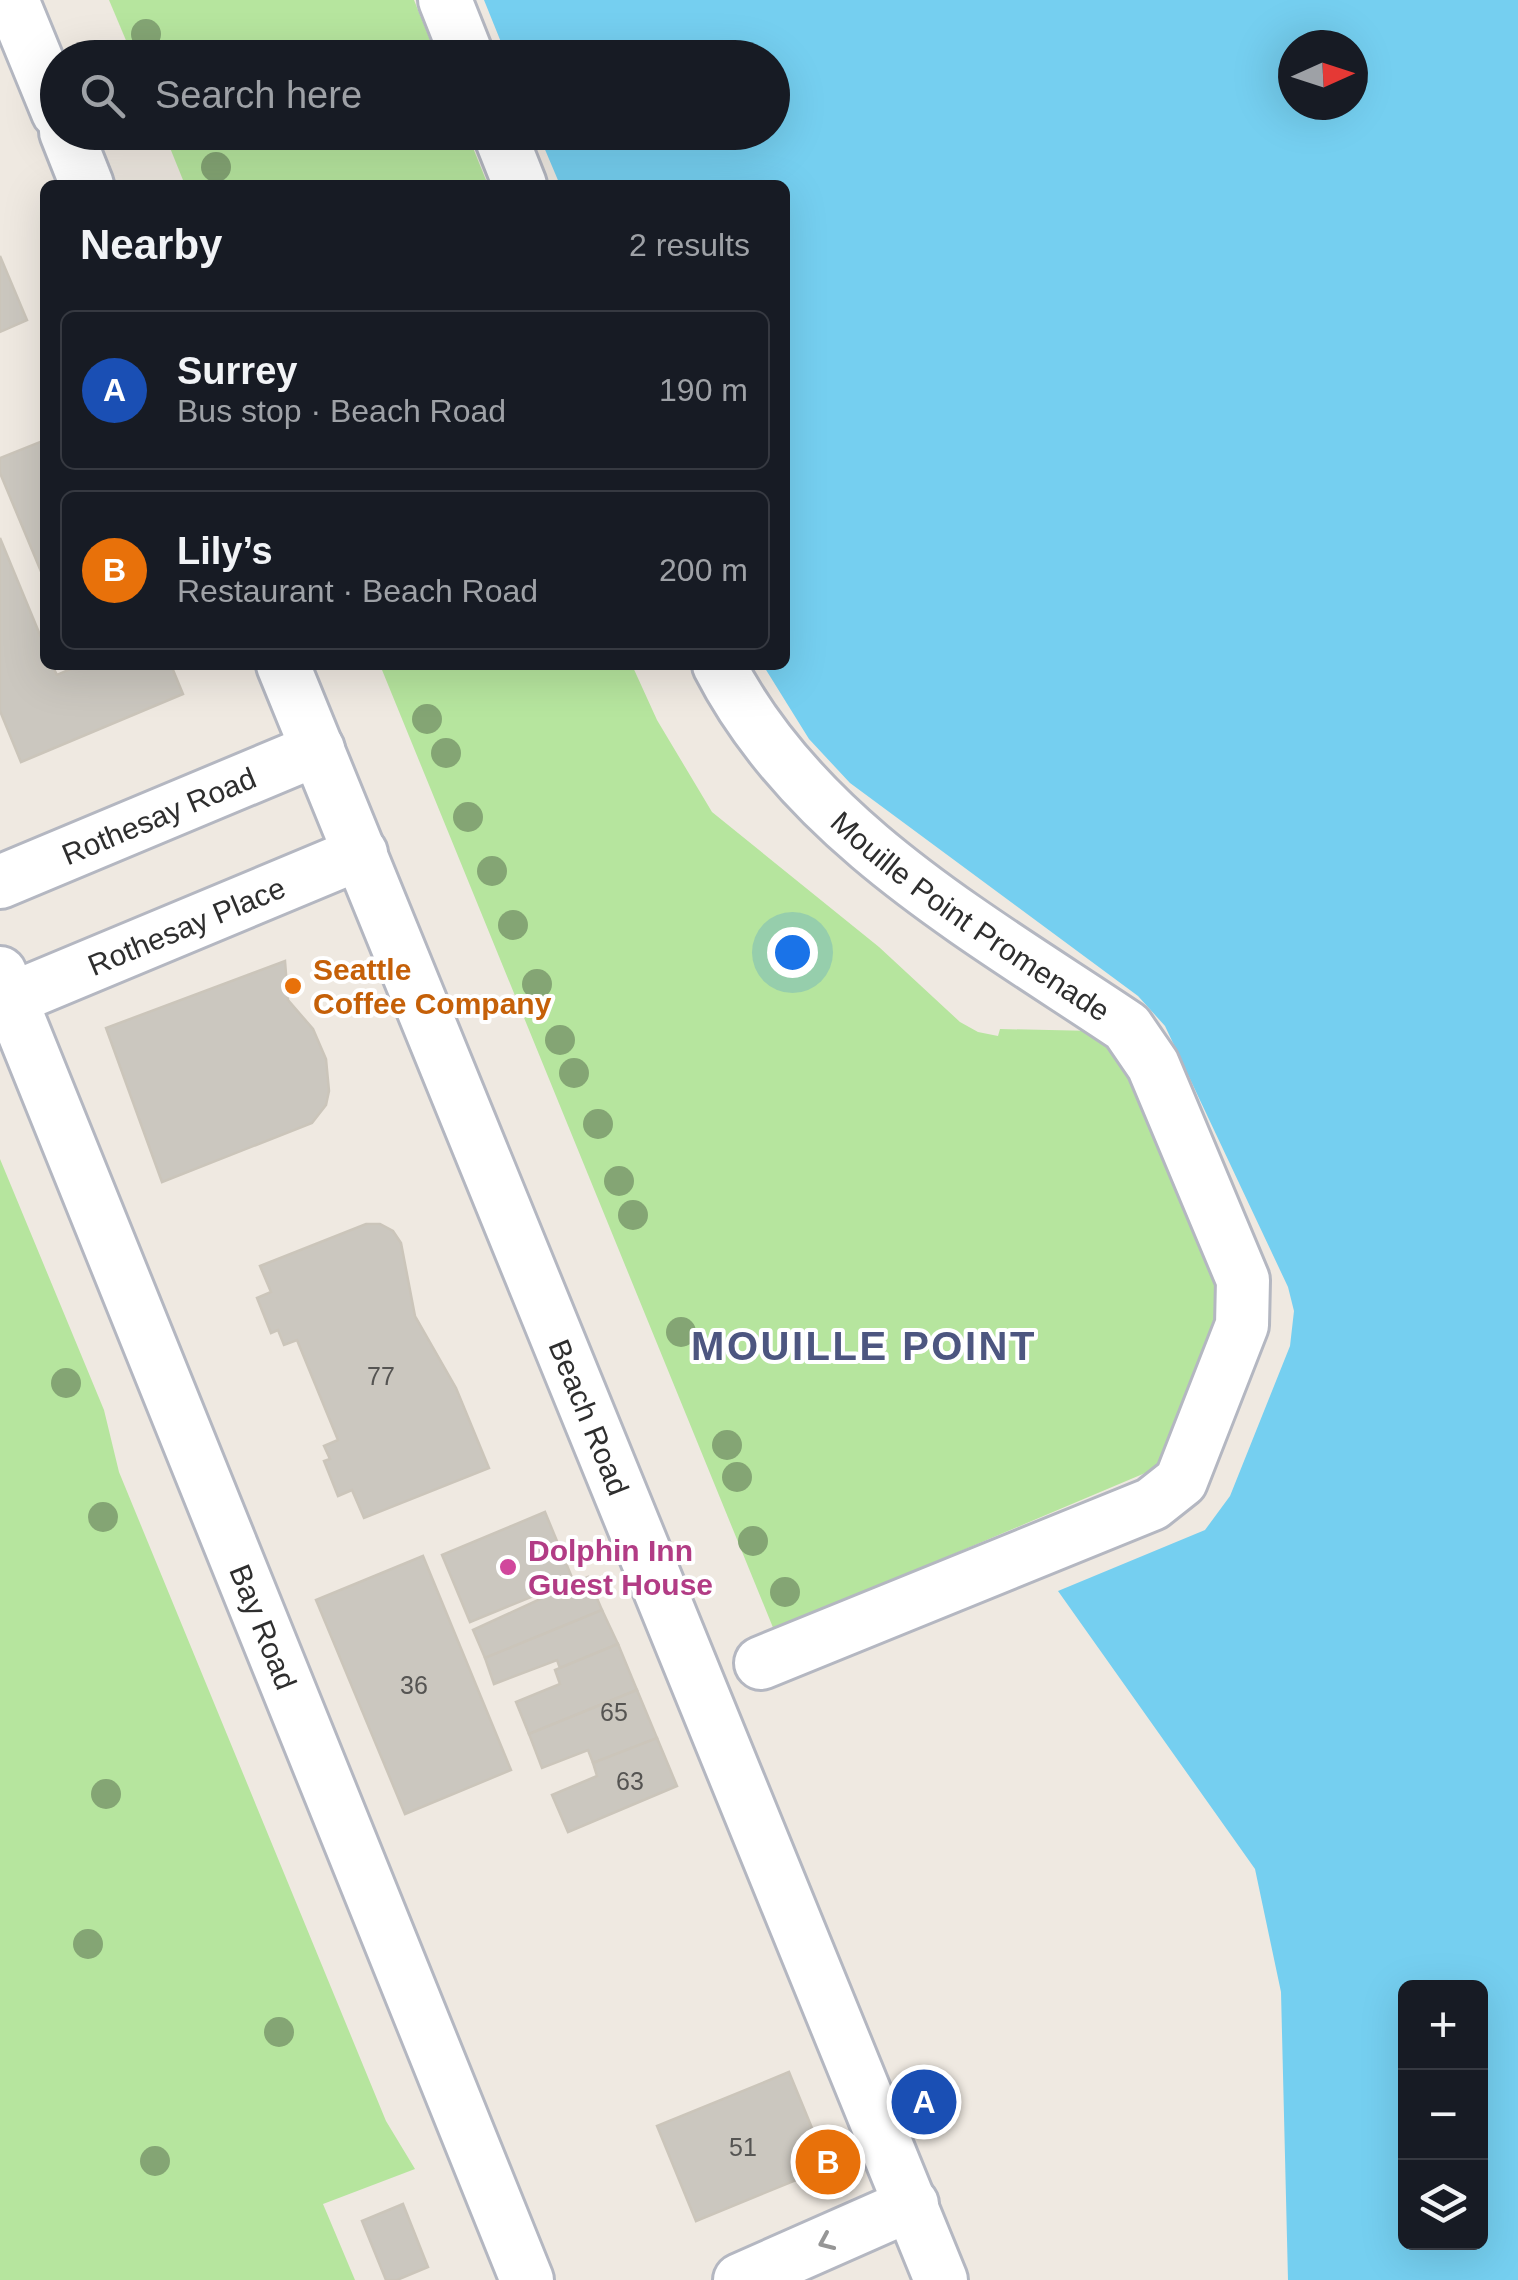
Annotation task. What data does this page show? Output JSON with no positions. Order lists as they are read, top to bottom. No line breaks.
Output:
{"streets":{"street":["Rothesay Road","Mouille Point Promenade","Rothesay Place","Beach Road","Bay Road"]},"crossings":[["Rothesay Road","Beach Road"],["Rothesay Place","Beach Road"],["Rothesay Place","Bay Road"]],"districts":["MOUILLE POINT"],"places":["Seattle Coffee Company","Dolphin Inn Guest House"],"house_numbers":["77","36","65","63","51"],"north":"right","page":{"search":"Search here","heading":["Nearby","2 results"],"list":[{"mark":"A","name":"Surrey","note":"Bus stop · Beach Road","value":"190 m"},{"mark":"B","name":"Lily’s","note":"Restaurant · Beach Road","value":"200 m"}],"map_buttons":["+","−"],"pins":["A","B"]}}
